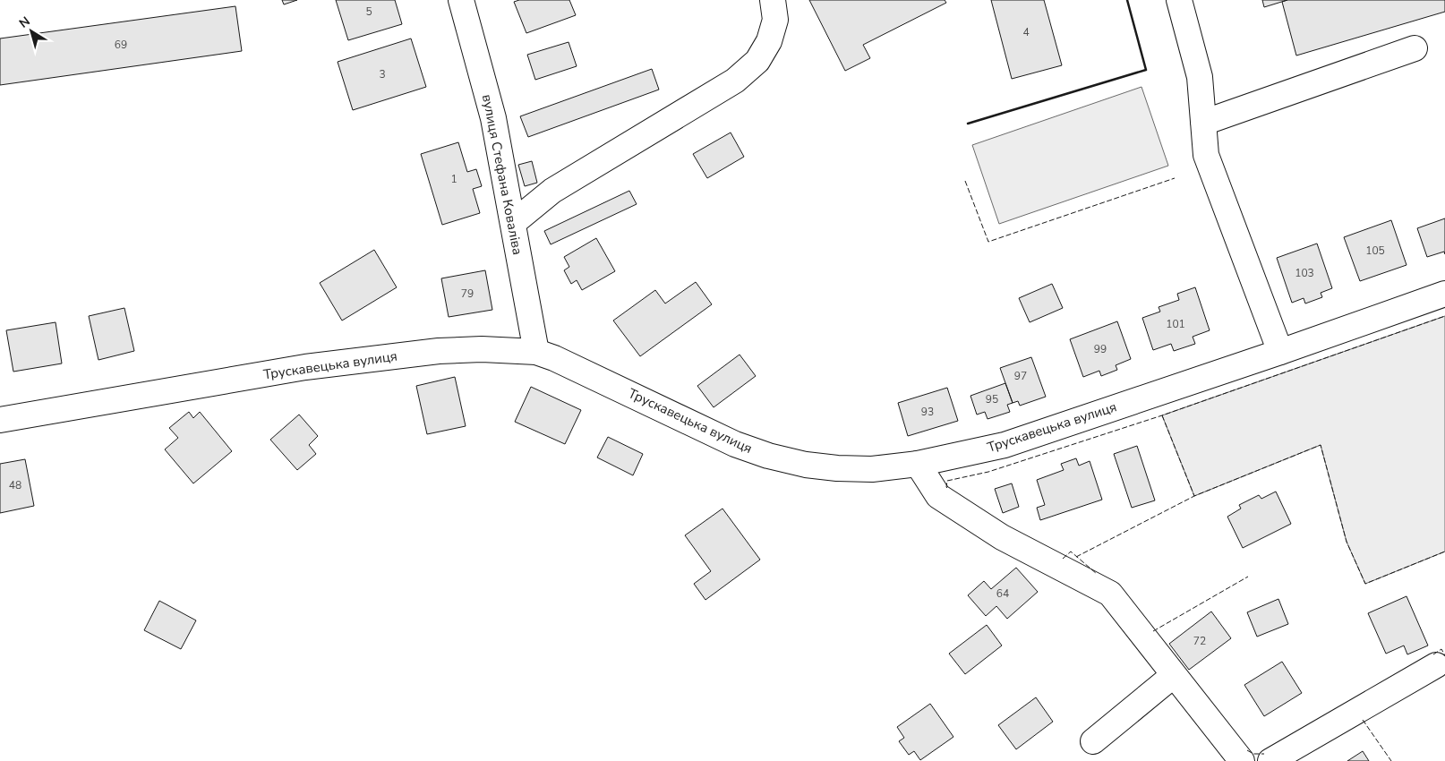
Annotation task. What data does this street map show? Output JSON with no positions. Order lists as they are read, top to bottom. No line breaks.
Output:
{"streets":{"main road":["вулиця Стефана Коваліва","Трускавецька вулиця"]},"crossings":[["вулиця Стефана Коваліва","Трускавецька вулиця"]],"house_numbers":["5","4","69","3","1","105","103","79","101","99","97","95","93","48","64","72"],"north":"top left"}
